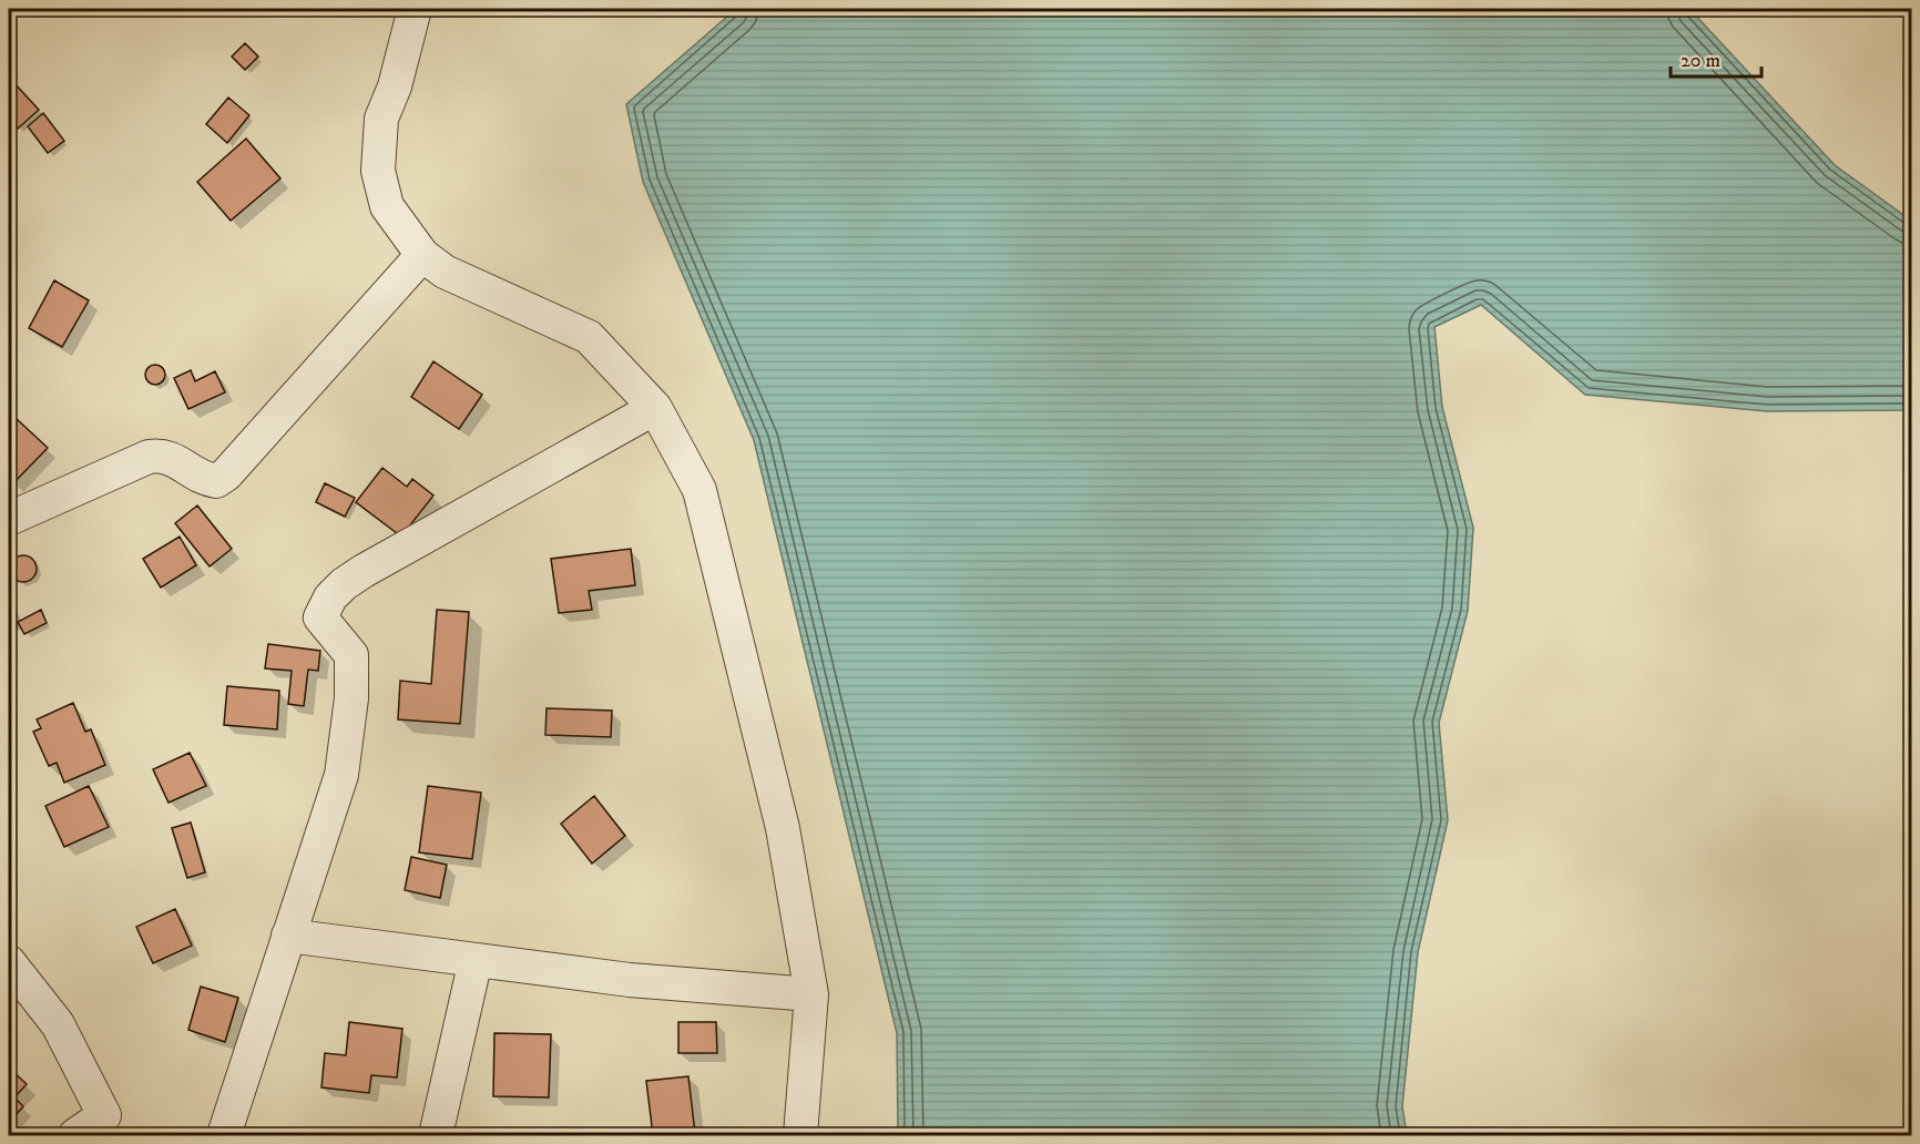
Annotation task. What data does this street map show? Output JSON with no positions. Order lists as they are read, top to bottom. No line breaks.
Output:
{"scale_bar":"20 m"}
